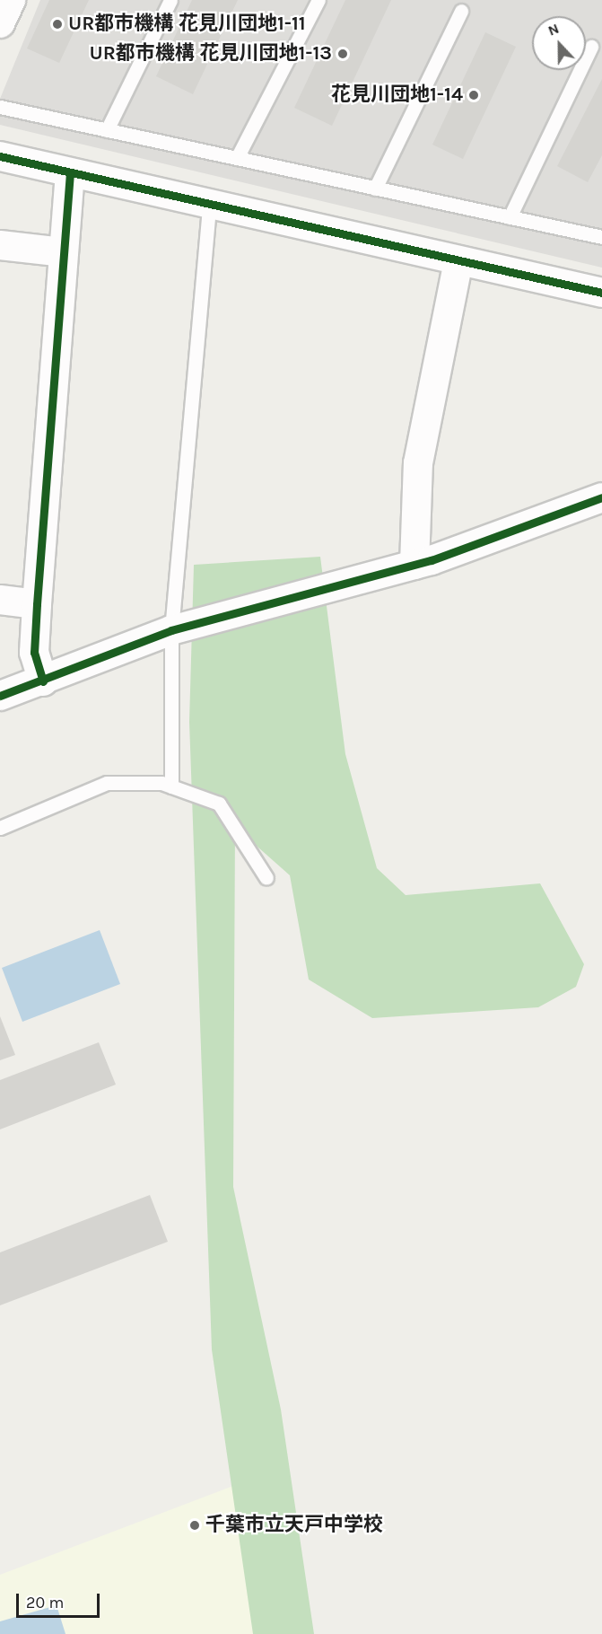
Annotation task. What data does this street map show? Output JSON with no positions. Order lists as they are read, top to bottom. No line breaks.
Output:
{"places":["UR都市機構 花見川団地1-11","UR都市機構 花見川団地1-13","花見川団地1-14","千葉市立天戸中学校"],"scale_bar":"20 m","north":"top"}
